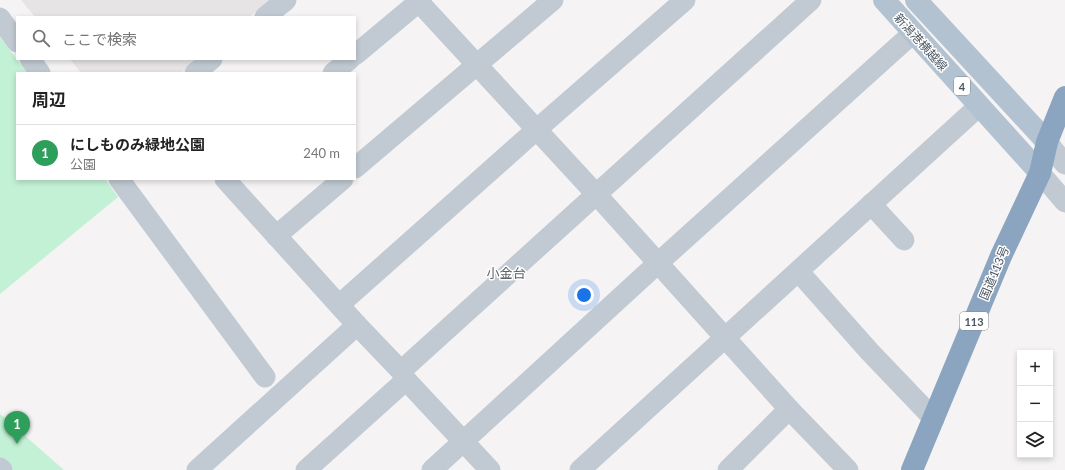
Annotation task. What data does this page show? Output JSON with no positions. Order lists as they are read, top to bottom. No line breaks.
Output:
{"streets":{"highway":["国道113号","113"],"main road":["新潟港横越線","4"]},"crossings":[["新潟港横越線","国道113号"]],"districts":["小金台"],"page":{"search":"ここで検索","heading":"周辺","list":[{"mark":"1","name":"にしものみ緑地公園","note":"公園","value":"240 m"}],"map_buttons":["+","−"],"pins":"1"}}
